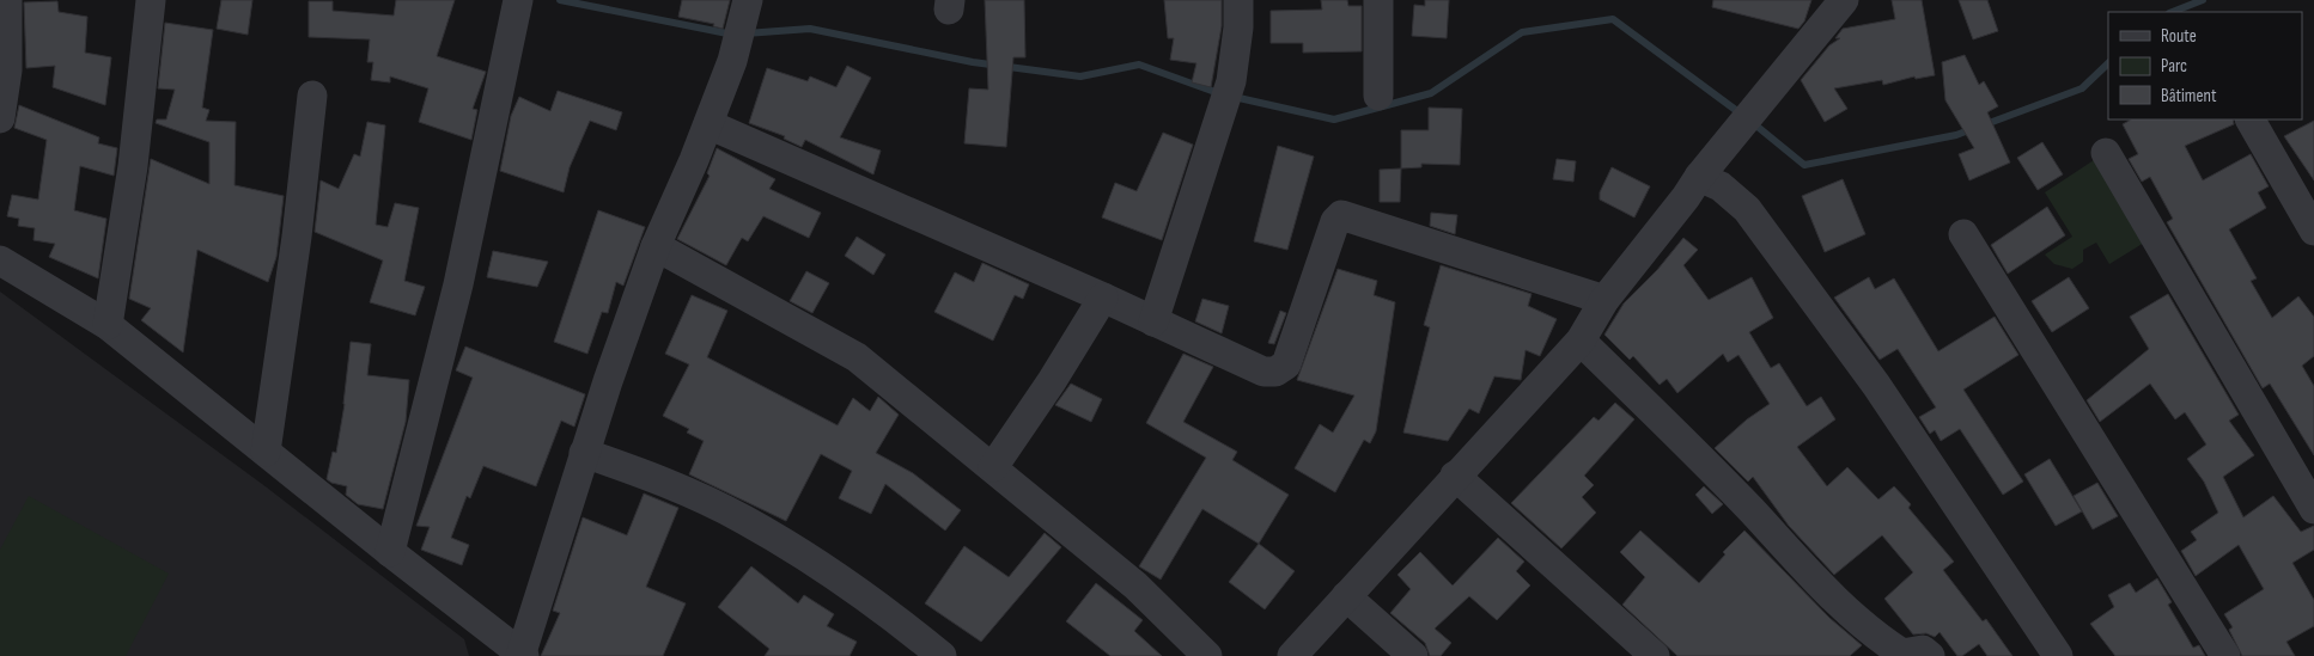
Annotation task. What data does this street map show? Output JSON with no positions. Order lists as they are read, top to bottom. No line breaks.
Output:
{"legend":["Route","Parc","Bâtiment"]}
